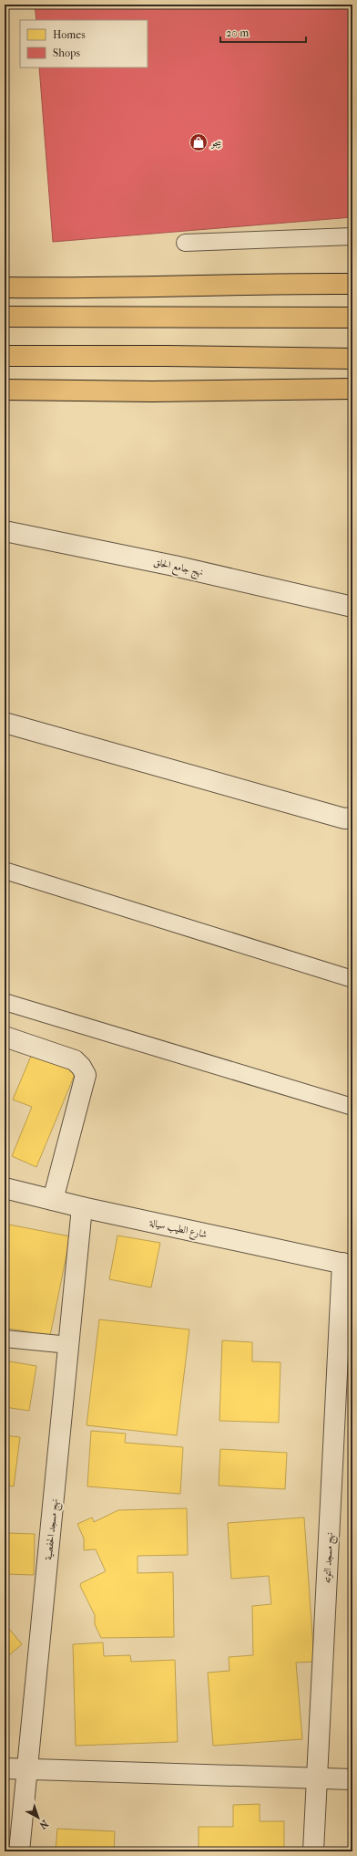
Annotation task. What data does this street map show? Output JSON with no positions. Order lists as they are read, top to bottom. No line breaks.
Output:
{"streets":{"street":["نهج جامع الحلق","شارع الطيب سيالة","نهج مسجد الحفصية","نهج مسجد التوته"]},"crossings":[["شارع الطيب سيالة","نهج مسجد الحفصية"],["شارع الطيب سيالة","نهج مسجد التوته"]],"places":{"shop":["بيجو"]},"legend":["Homes","Shops"],"scale_bar":"20 m","north":"bottom right"}
